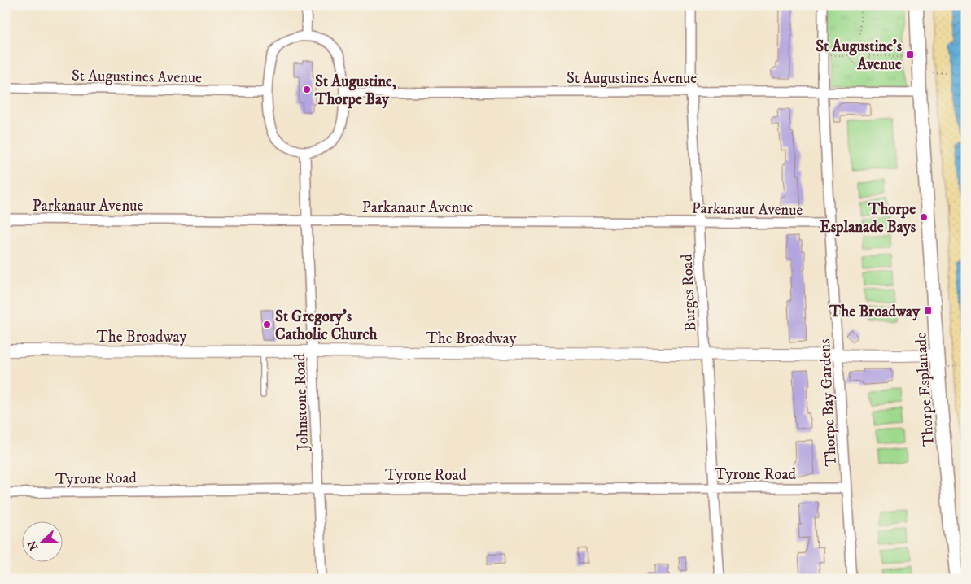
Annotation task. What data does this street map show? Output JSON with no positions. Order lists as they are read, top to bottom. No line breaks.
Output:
{"streets":{"main road":["Thorpe Esplanade"],"street":["St Augustines Avenue","Parkanaur Avenue","Burges Road","The Broadway","Johnstone Road","Thorpe Bay Gardens","Tyrone Road"]},"crossings":[["St Augustines Avenue","Burges Road"],["St Augustines Avenue","Thorpe Esplanade"],["St Augustines Avenue","Johnstone Road"],["St Augustines Avenue","Thorpe Bay Gardens"],["Parkanaur Avenue","Burges Road"],["Parkanaur Avenue","Johnstone Road"],["Parkanaur Avenue","Thorpe Bay Gardens"],["Burges Road","The Broadway"],["Burges Road","Tyrone Road"],["The Broadway","Thorpe Esplanade"],["The Broadway","Johnstone Road"],["The Broadway","Thorpe Bay Gardens"],["Johnstone Road","Tyrone Road"],["Thorpe Bay Gardens","Tyrone Road"]],"places":{"transit":["St Augustine's Avenue","The Broadway"],"other":["St Augustine, Thorpe Bay","Thorpe Esplanade Bays","St Gregory's Catholic Church"]},"north":"left"}
